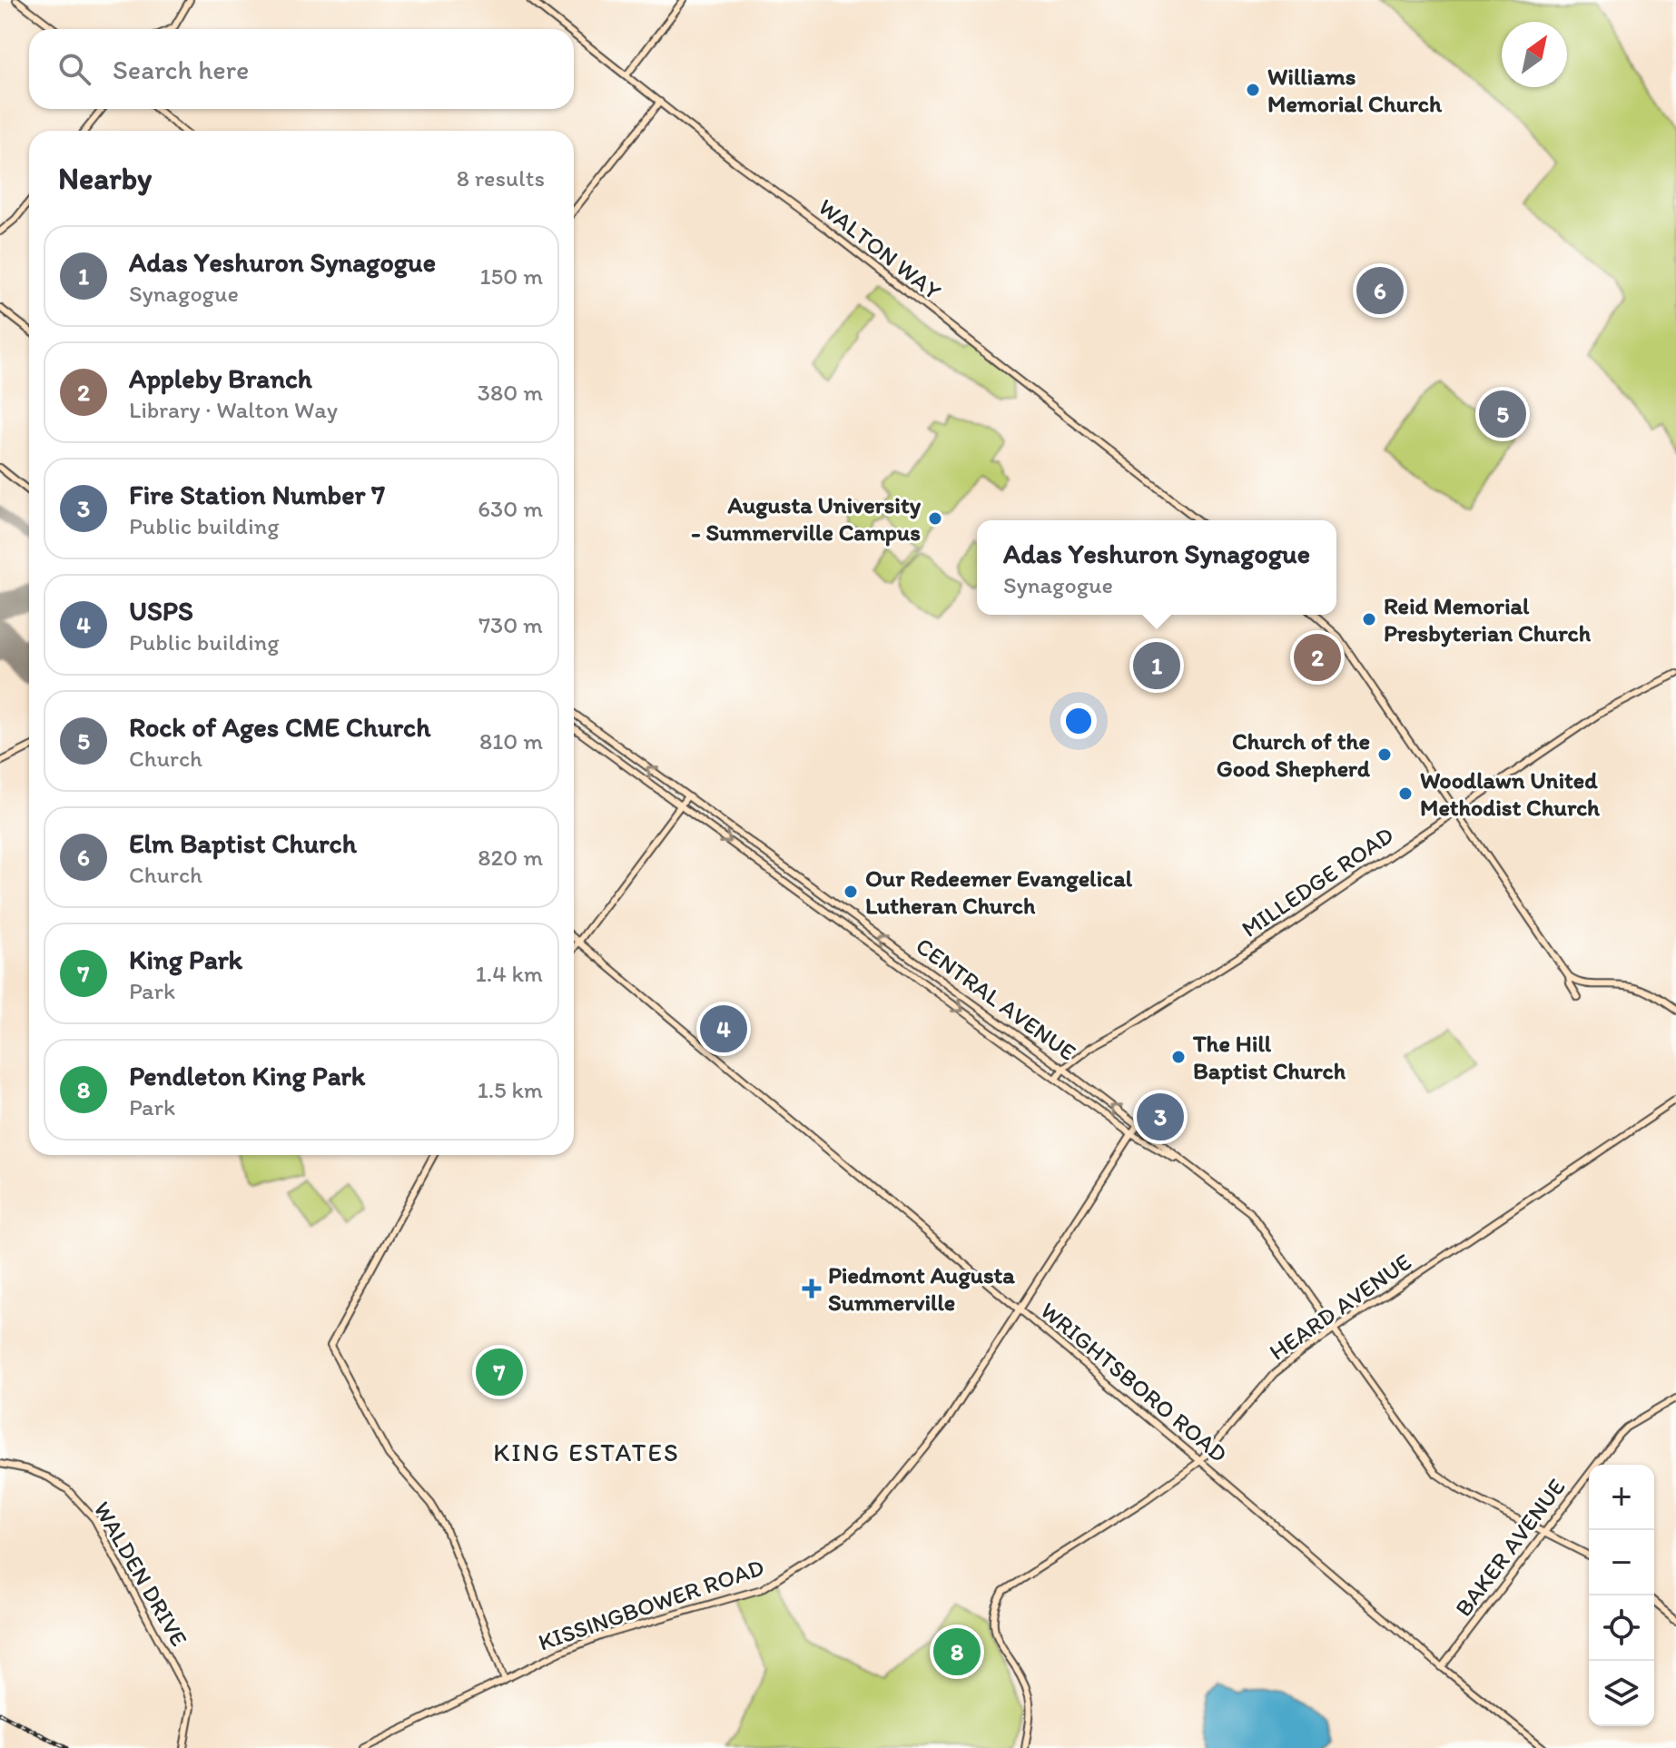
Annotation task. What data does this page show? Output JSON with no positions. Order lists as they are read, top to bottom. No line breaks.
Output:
{"streets":{"main road":["WALTON WAY","MILLEDGE ROAD","CENTRAL AVENUE","HEARD AVENUE","WRIGHTSBORO ROAD","BAKER AVENUE","WALDEN DRIVE","KISSINGBOWER ROAD"]},"crossings":[["MILLEDGE ROAD","CENTRAL AVENUE"],["CENTRAL AVENUE","HEARD AVENUE"],["CENTRAL AVENUE","BAKER AVENUE"],["CENTRAL AVENUE","KISSINGBOWER ROAD"],["HEARD AVENUE","WRIGHTSBORO ROAD"],["WRIGHTSBORO ROAD","BAKER AVENUE"],["WRIGHTSBORO ROAD","KISSINGBOWER ROAD"]],"districts":["KING ESTATES"],"places":{"other":["Williams Memorial Church","Augusta University - Summerville Campus","Reid Memorial Presbyterian Church","Church of the Good Shepherd","Woodlawn United Methodist Church","Our Redeemer Evangelical Lutheran Church","The Hill Baptist Church"],"health":["Piedmont Augusta Summerville"]},"north":"top right","page":{"search":"Search here","heading":["Nearby","8 results"],"list":[{"mark":"1","name":"Adas Yeshuron Synagogue","note":"Synagogue","value":"150 m"},{"mark":"2","name":"Appleby Branch","note":"Library · Walton Way","value":"380 m"},{"mark":"3","name":"Fire Station Number 7","note":"Public building","value":"630 m"},{"mark":"4","name":"USPS","note":"Public building","value":"730 m"},{"mark":"5","name":"Rock of Ages CME Church","note":"Church","value":"810 m"},{"mark":"6","name":"Elm Baptist Church","note":"Church","value":"820 m"},{"mark":"7","name":"King Park","note":"Park","value":"1.4 km"},{"mark":"8","name":"Pendleton King Park","note":"Park","value":"1.5 km"}],"pins":["6","5","2","1","4","3","7","8"],"popup":["Adas Yeshuron Synagogue","Synagogue"],"map_buttons":["+","−"]}}
